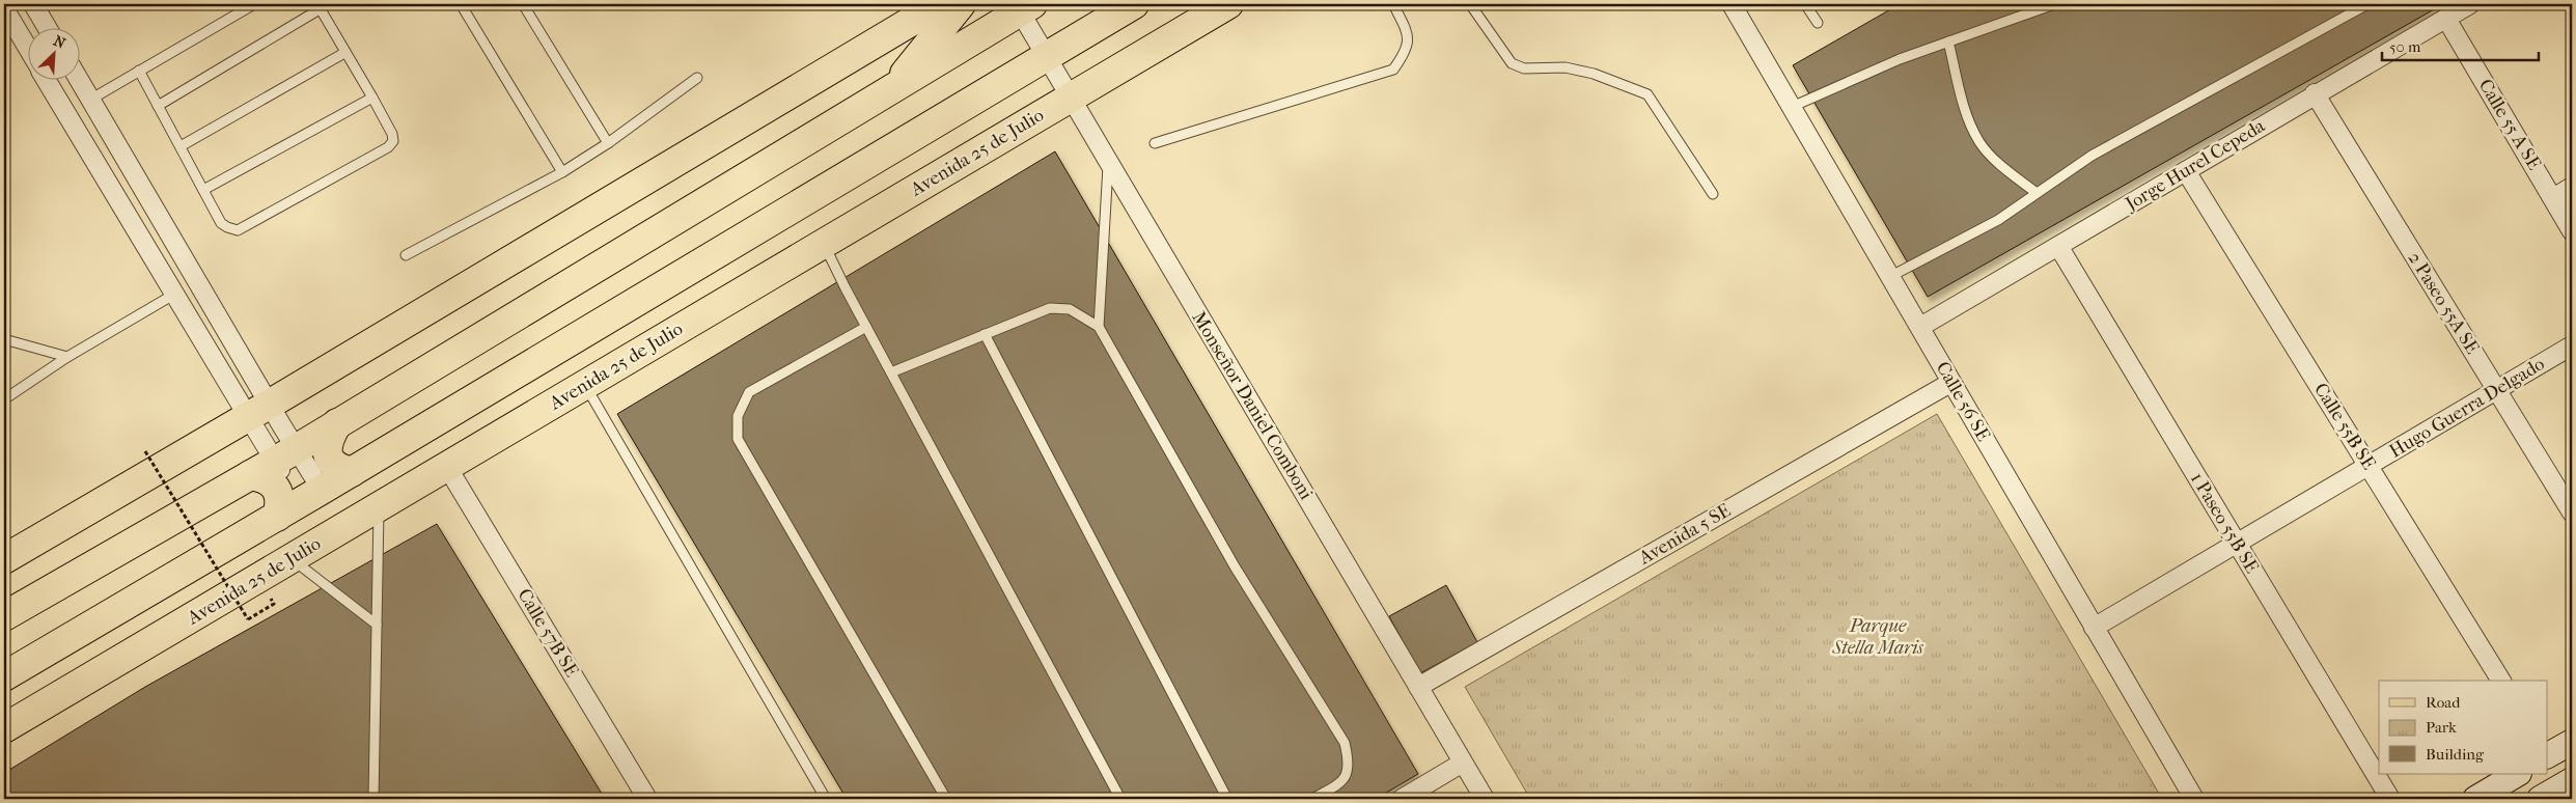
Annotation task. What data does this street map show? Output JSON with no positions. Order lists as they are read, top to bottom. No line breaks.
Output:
{"streets":{"main road":["Avenida 25 de Julio"],"street":["Calle 55 A SE","Jorge Hurel Cepeda","2 Paseo 55A SE","Calle 56 SE","Monseñor Daniel Comboni","Hugo Guerra Delgado","Calle 55B SE","1 Paseo 55B SE","Avenida 5 SE","Calle 57B SE"]},"crossings":[["Calle 55 A SE","Jorge Hurel Cepeda"],["Avenida 25 de Julio","Monseñor Daniel Comboni"],["Avenida 25 de Julio","Calle 57B SE"],["Jorge Hurel Cepeda","2 Paseo 55A SE"],["Jorge Hurel Cepeda","Calle 56 SE"],["Jorge Hurel Cepeda","Calle 55B SE"],["Jorge Hurel Cepeda","1 Paseo 55B SE"],["2 Paseo 55A SE","Hugo Guerra Delgado"],["Calle 56 SE","Hugo Guerra Delgado"],["Calle 56 SE","Avenida 5 SE"],["Monseñor Daniel Comboni","Avenida 5 SE"],["Hugo Guerra Delgado","Calle 55B SE"],["Hugo Guerra Delgado","1 Paseo 55B SE"]],"parks":["Parque Stella Maris"],"legend":["Road","Park","Building"],"scale_bar":"50 m","north":"top right"}
